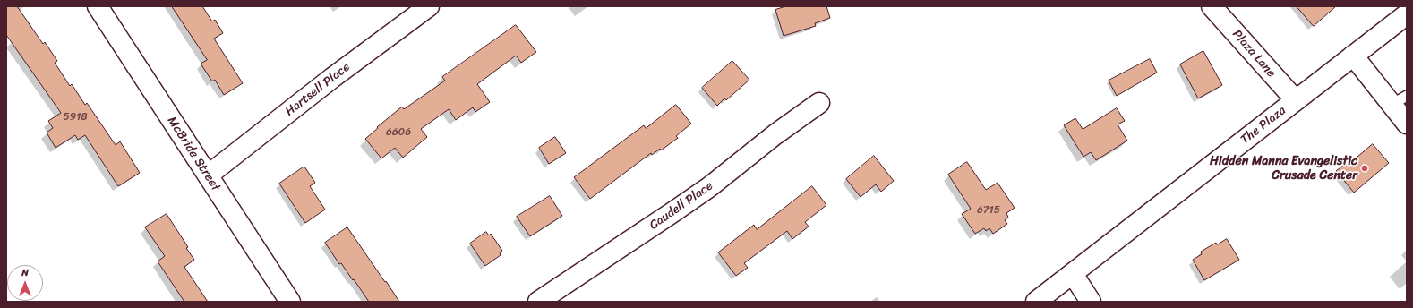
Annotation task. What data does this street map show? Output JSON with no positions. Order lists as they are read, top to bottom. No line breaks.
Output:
{"streets":{"street":["Plaza Lane","Hartsell Place","The Plaza","McBride Street","Caudell Place"]},"crossings":[["Plaza Lane","The Plaza"],["Hartsell Place","McBride Street"]],"places":["Hidden Manna Evangelistic Crusade Center"],"house_numbers":["5918","6606","6715"],"north":"top"}
